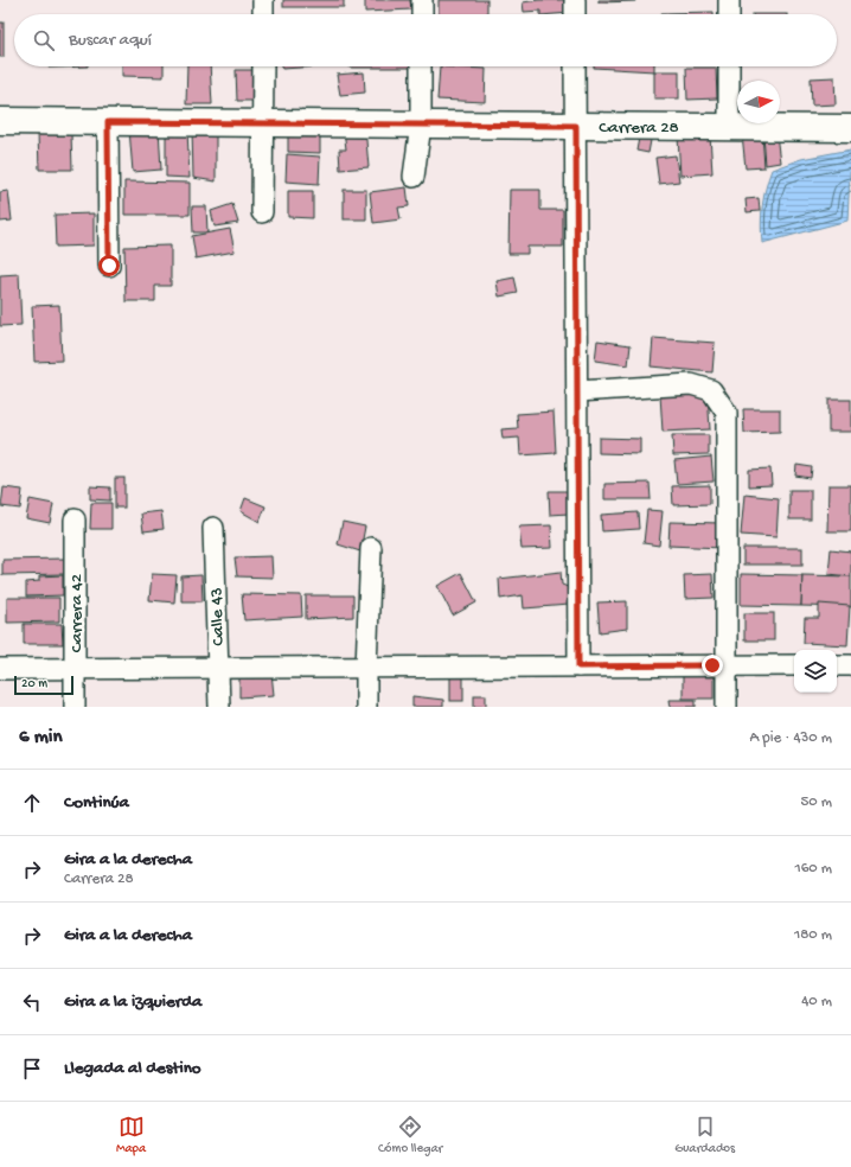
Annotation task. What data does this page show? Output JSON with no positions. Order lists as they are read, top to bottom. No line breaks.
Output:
{"streets":{"street":["Carrera 28","Carrera 42","Calle 43"]},"scale_bar":"20 m","north":"right","page":{"search":"Buscar aquí","scale":"20 m","heading":["6 min","A pie · 430 m"],"list":[["Continúa","50 m"],["Gira a la derecha","Carrera 28","160 m"],["Gira a la derecha","180 m"],["Gira a la izquierda","40 m"],"Llegada al destino"],"nav":["Mapa","Cómo llegar","Guardados"]}}
